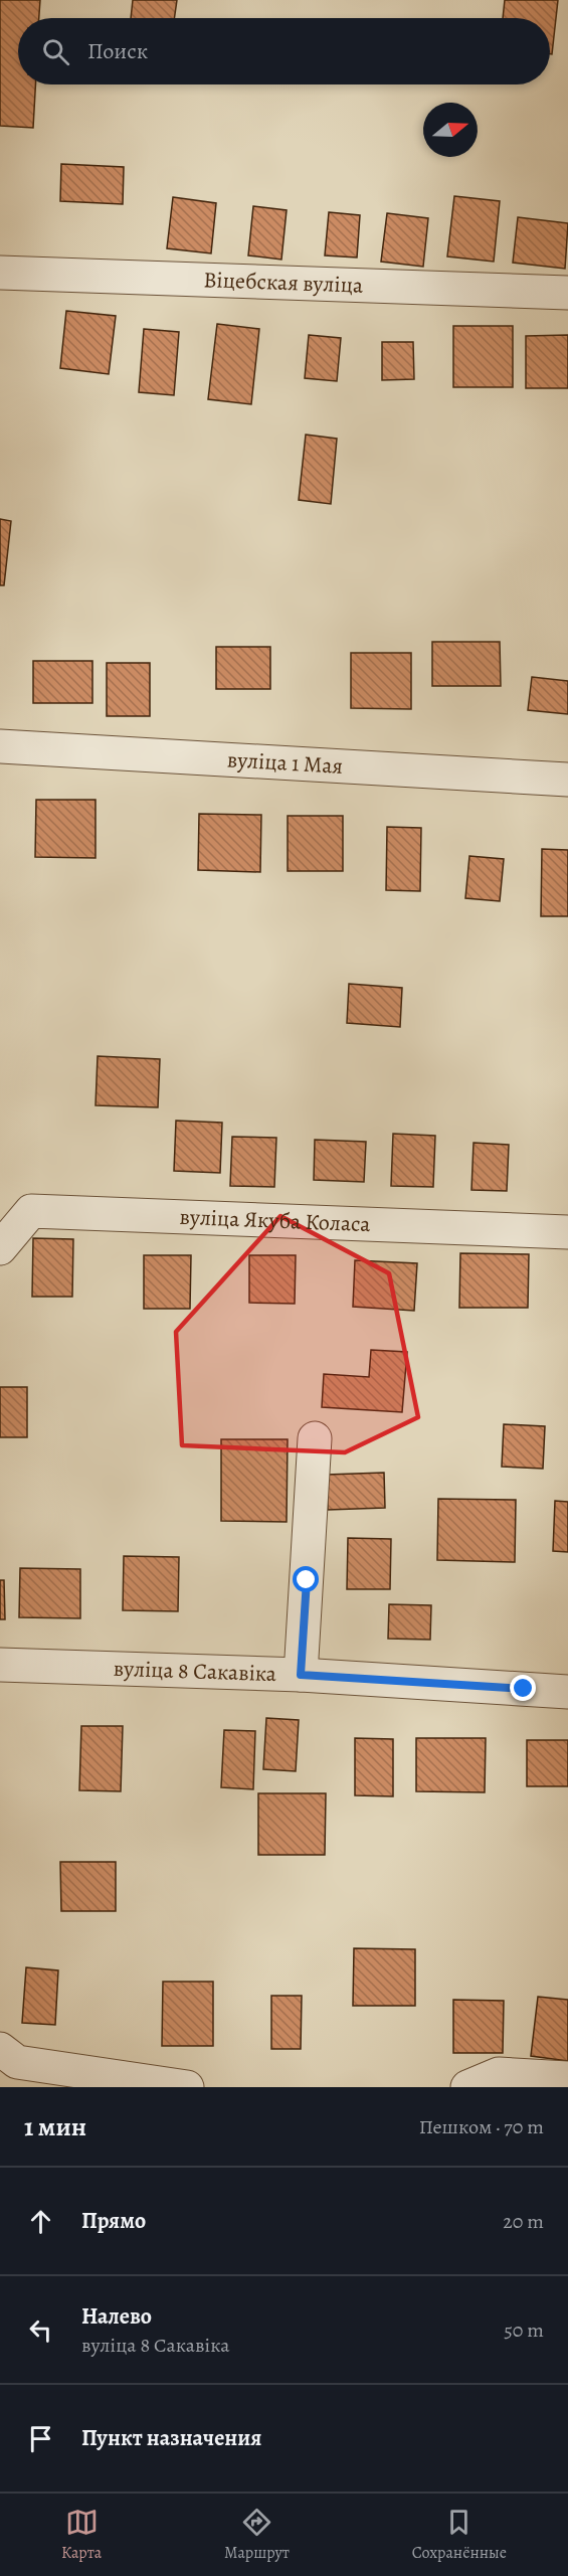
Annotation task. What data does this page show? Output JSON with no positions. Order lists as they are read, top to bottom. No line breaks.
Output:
{"streets":{"street":["Віцебская вуліца","вуліца 1 Мая","вуліца Якуба Коласа","вуліца 8 Сакавіка"]},"north":"right","page":{"search":"Поиск","heading":["1 мин","Пешком · 70 m"],"list":[["Прямо","20 m"],["Налево","вуліца 8 Сакавіка","50 m"],"Пункт назначения"],"nav":["Карта","Маршрут","Сохранённые"]}}
